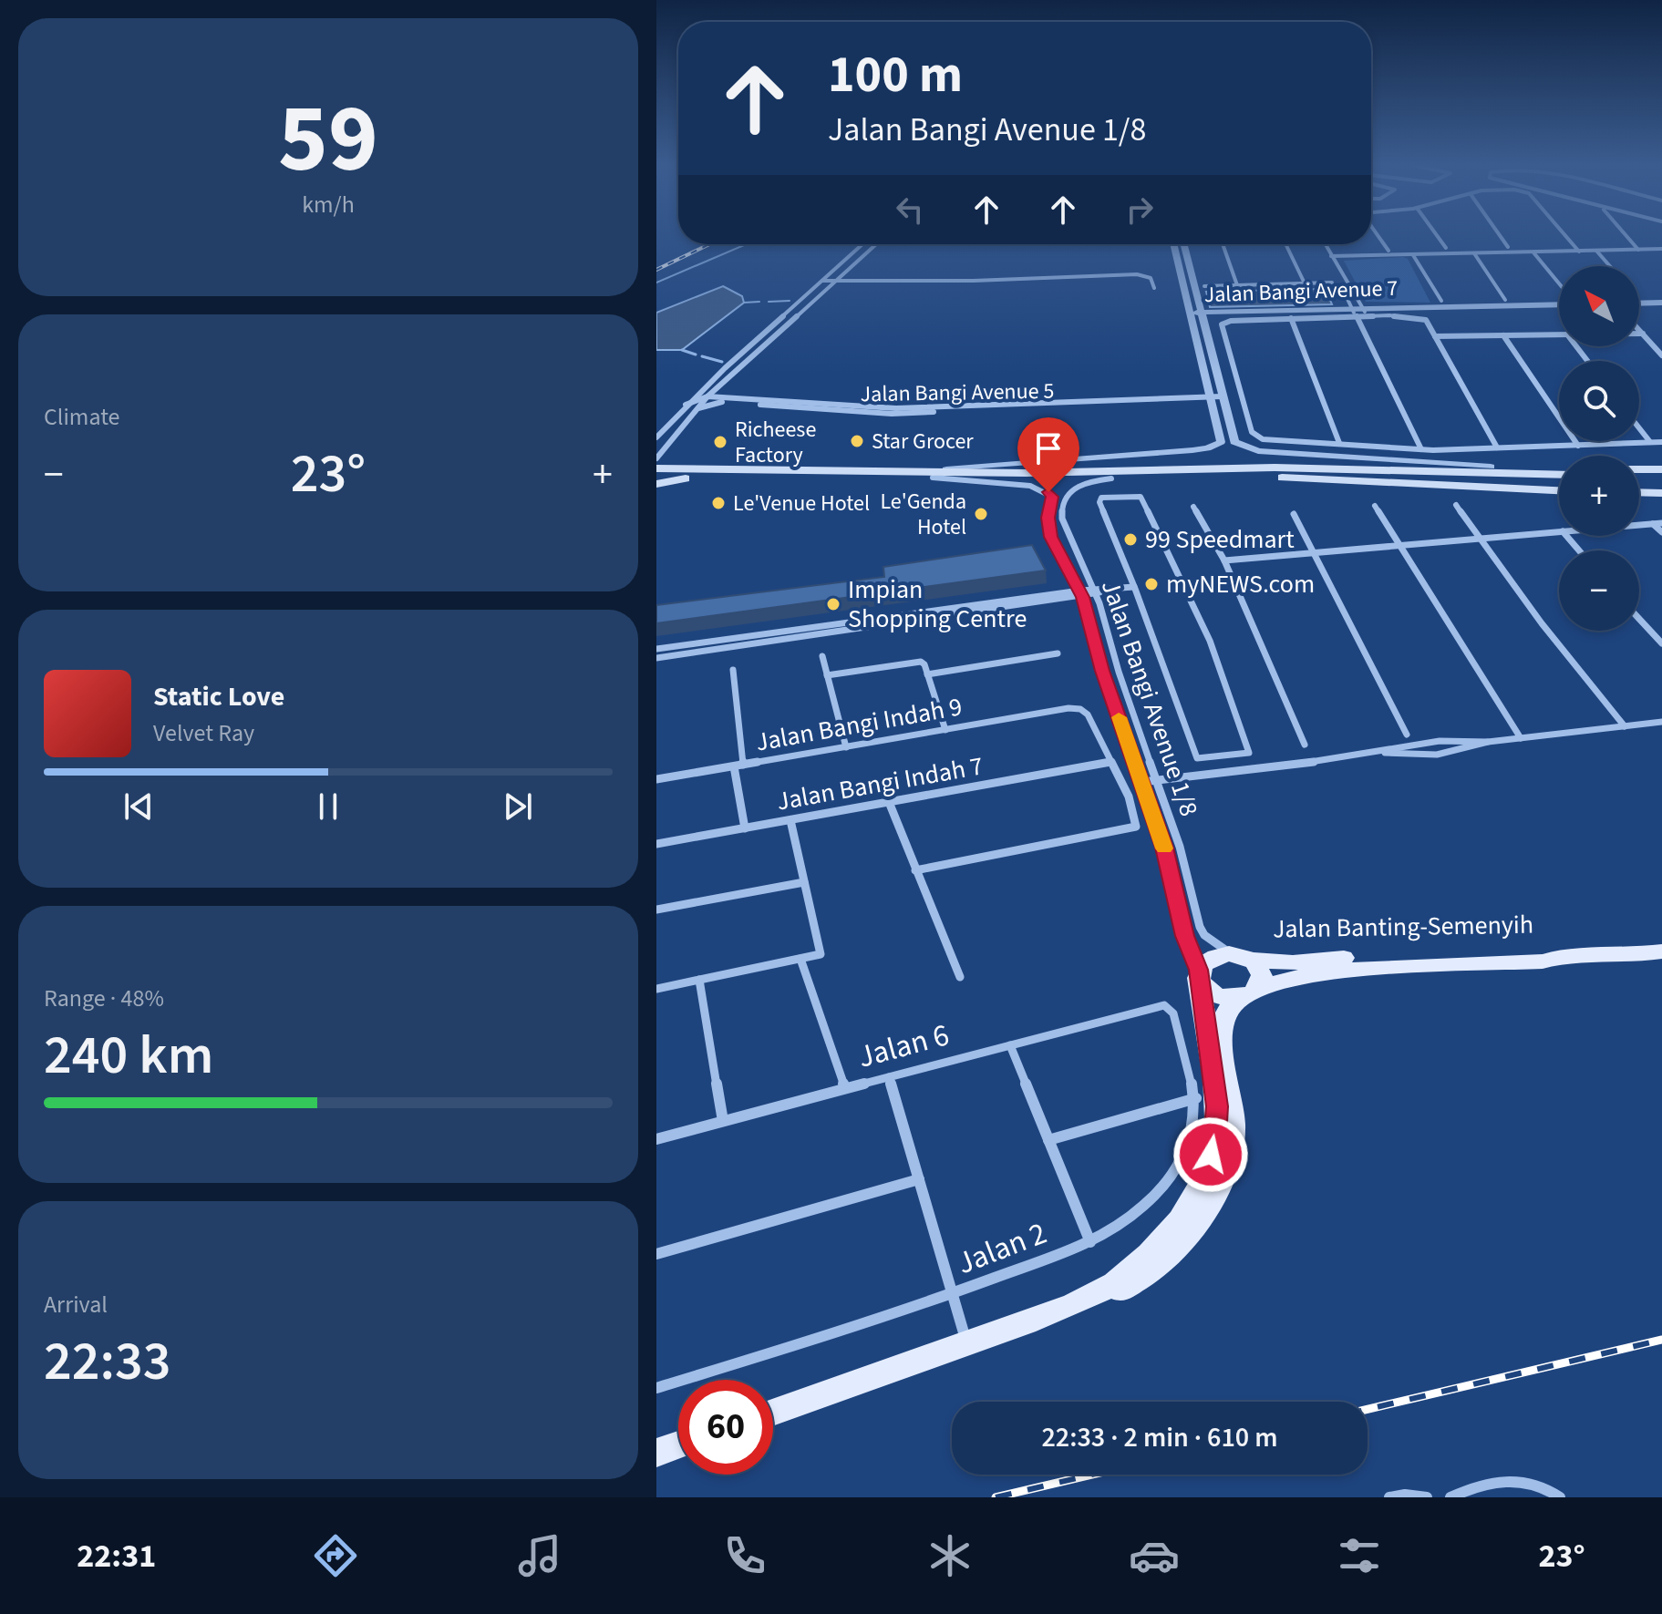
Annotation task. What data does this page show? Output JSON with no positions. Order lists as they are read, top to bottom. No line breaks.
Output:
{"streets":{"main road":["Jalan Banting-Semenyih"],"street":["Jalan Bangi Avenue 7","Jalan Bangi Avenue 5","Jalan Bangi Avenue 1/8","Jalan Bangi Indah 9","Jalan Bangi Indah 7","Jalan 6","Jalan 2"]},"crossings":[["Jalan Bangi Avenue 1/8","Jalan Banting-Semenyih"],["Jalan Bangi Indah 9","Jalan Bangi Indah 7"],["Jalan 6","Jalan 2"]],"places":["Star Grocer","Richeese Factory","Le'Venue Hotel","Le'Genda Hotel","99 Speedmart","myNEWS.com","Impian Shopping Centre"],"north":"top left","page":{"tile":[["59","km/h"],"Climate",["Range · 48%","240 km"],["Arrival","22:33"]],"turn":["100 m","Jalan Bangi Avenue 1/8"],"map_buttons":["+","−"],"heat":["−","23°","+"],"song":["Static Love","Velvet Ray"],"limit":"60","trip":"22:33 · 2 min · 610 m","tabs":["22:31","23°"]}}
